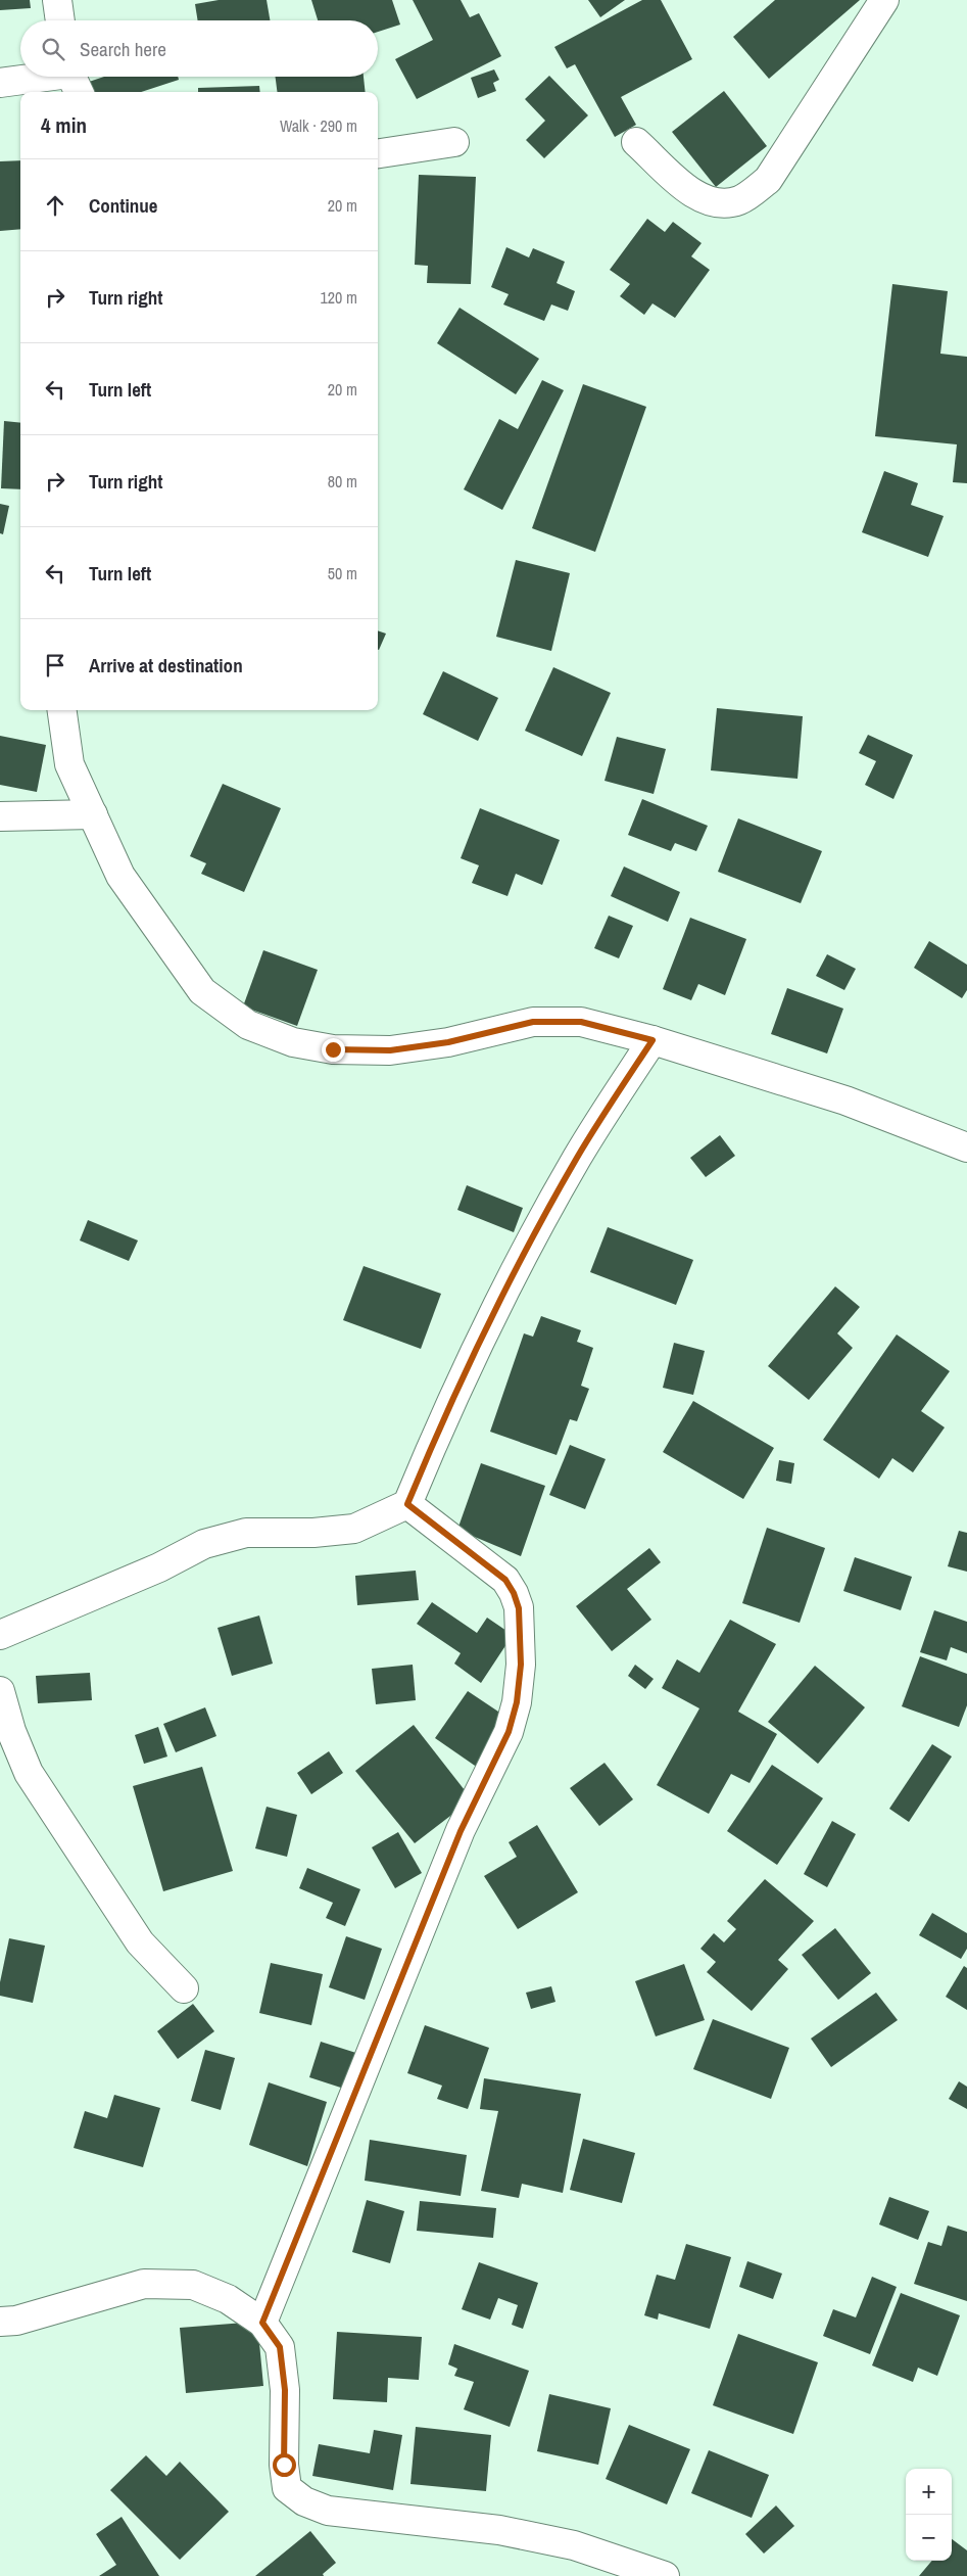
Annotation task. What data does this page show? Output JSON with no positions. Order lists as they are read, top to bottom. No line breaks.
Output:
{"page":{"search":"Search here","heading":["4 min","Walk · 290 m"],"list":[["Continue","20 m"],["Turn right","120 m"],["Turn left","20 m"],["Turn right","80 m"],["Turn left","50 m"],"Arrive at destination"],"map_buttons":["+","−"]}}
